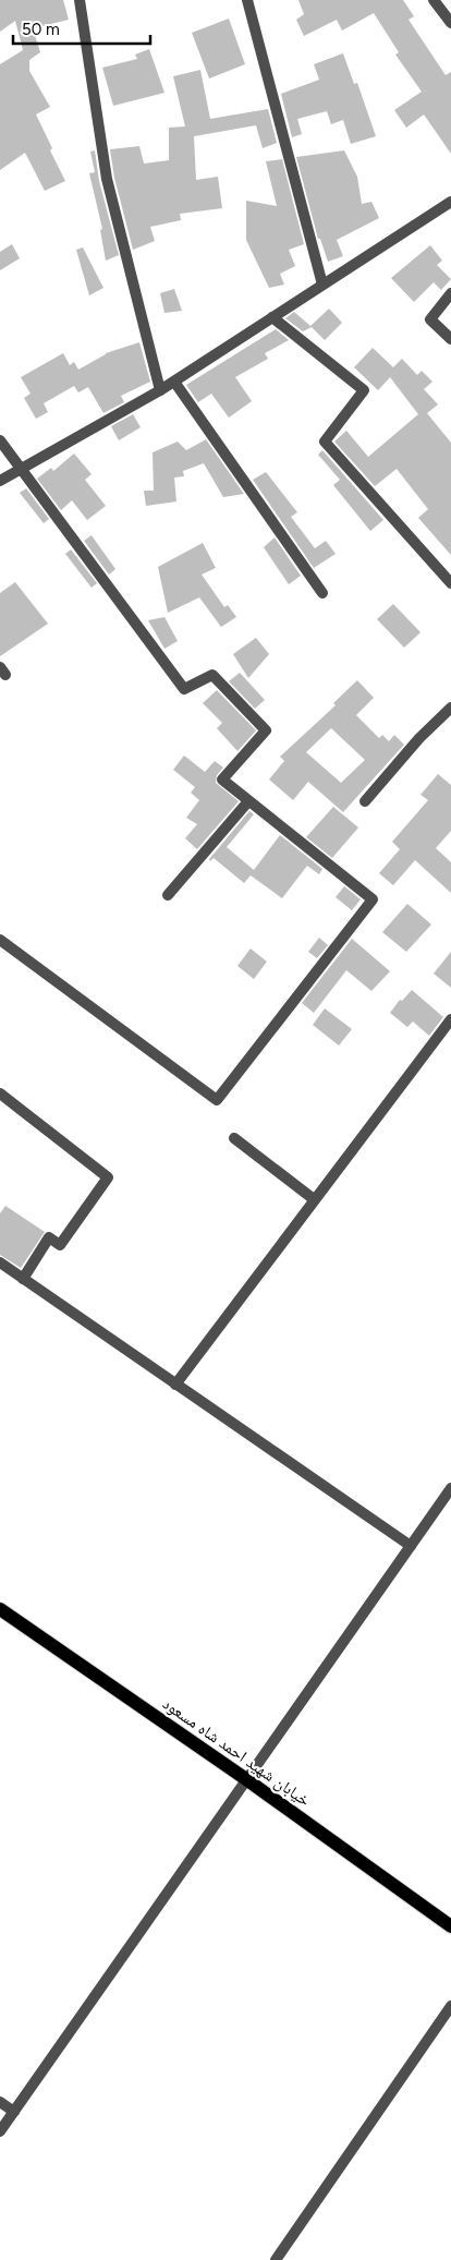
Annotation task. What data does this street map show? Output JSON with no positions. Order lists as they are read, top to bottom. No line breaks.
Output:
{"streets":{"main road":["خیابان شهید احمد شاه مسعود"]},"scale_bar":"50 m"}
